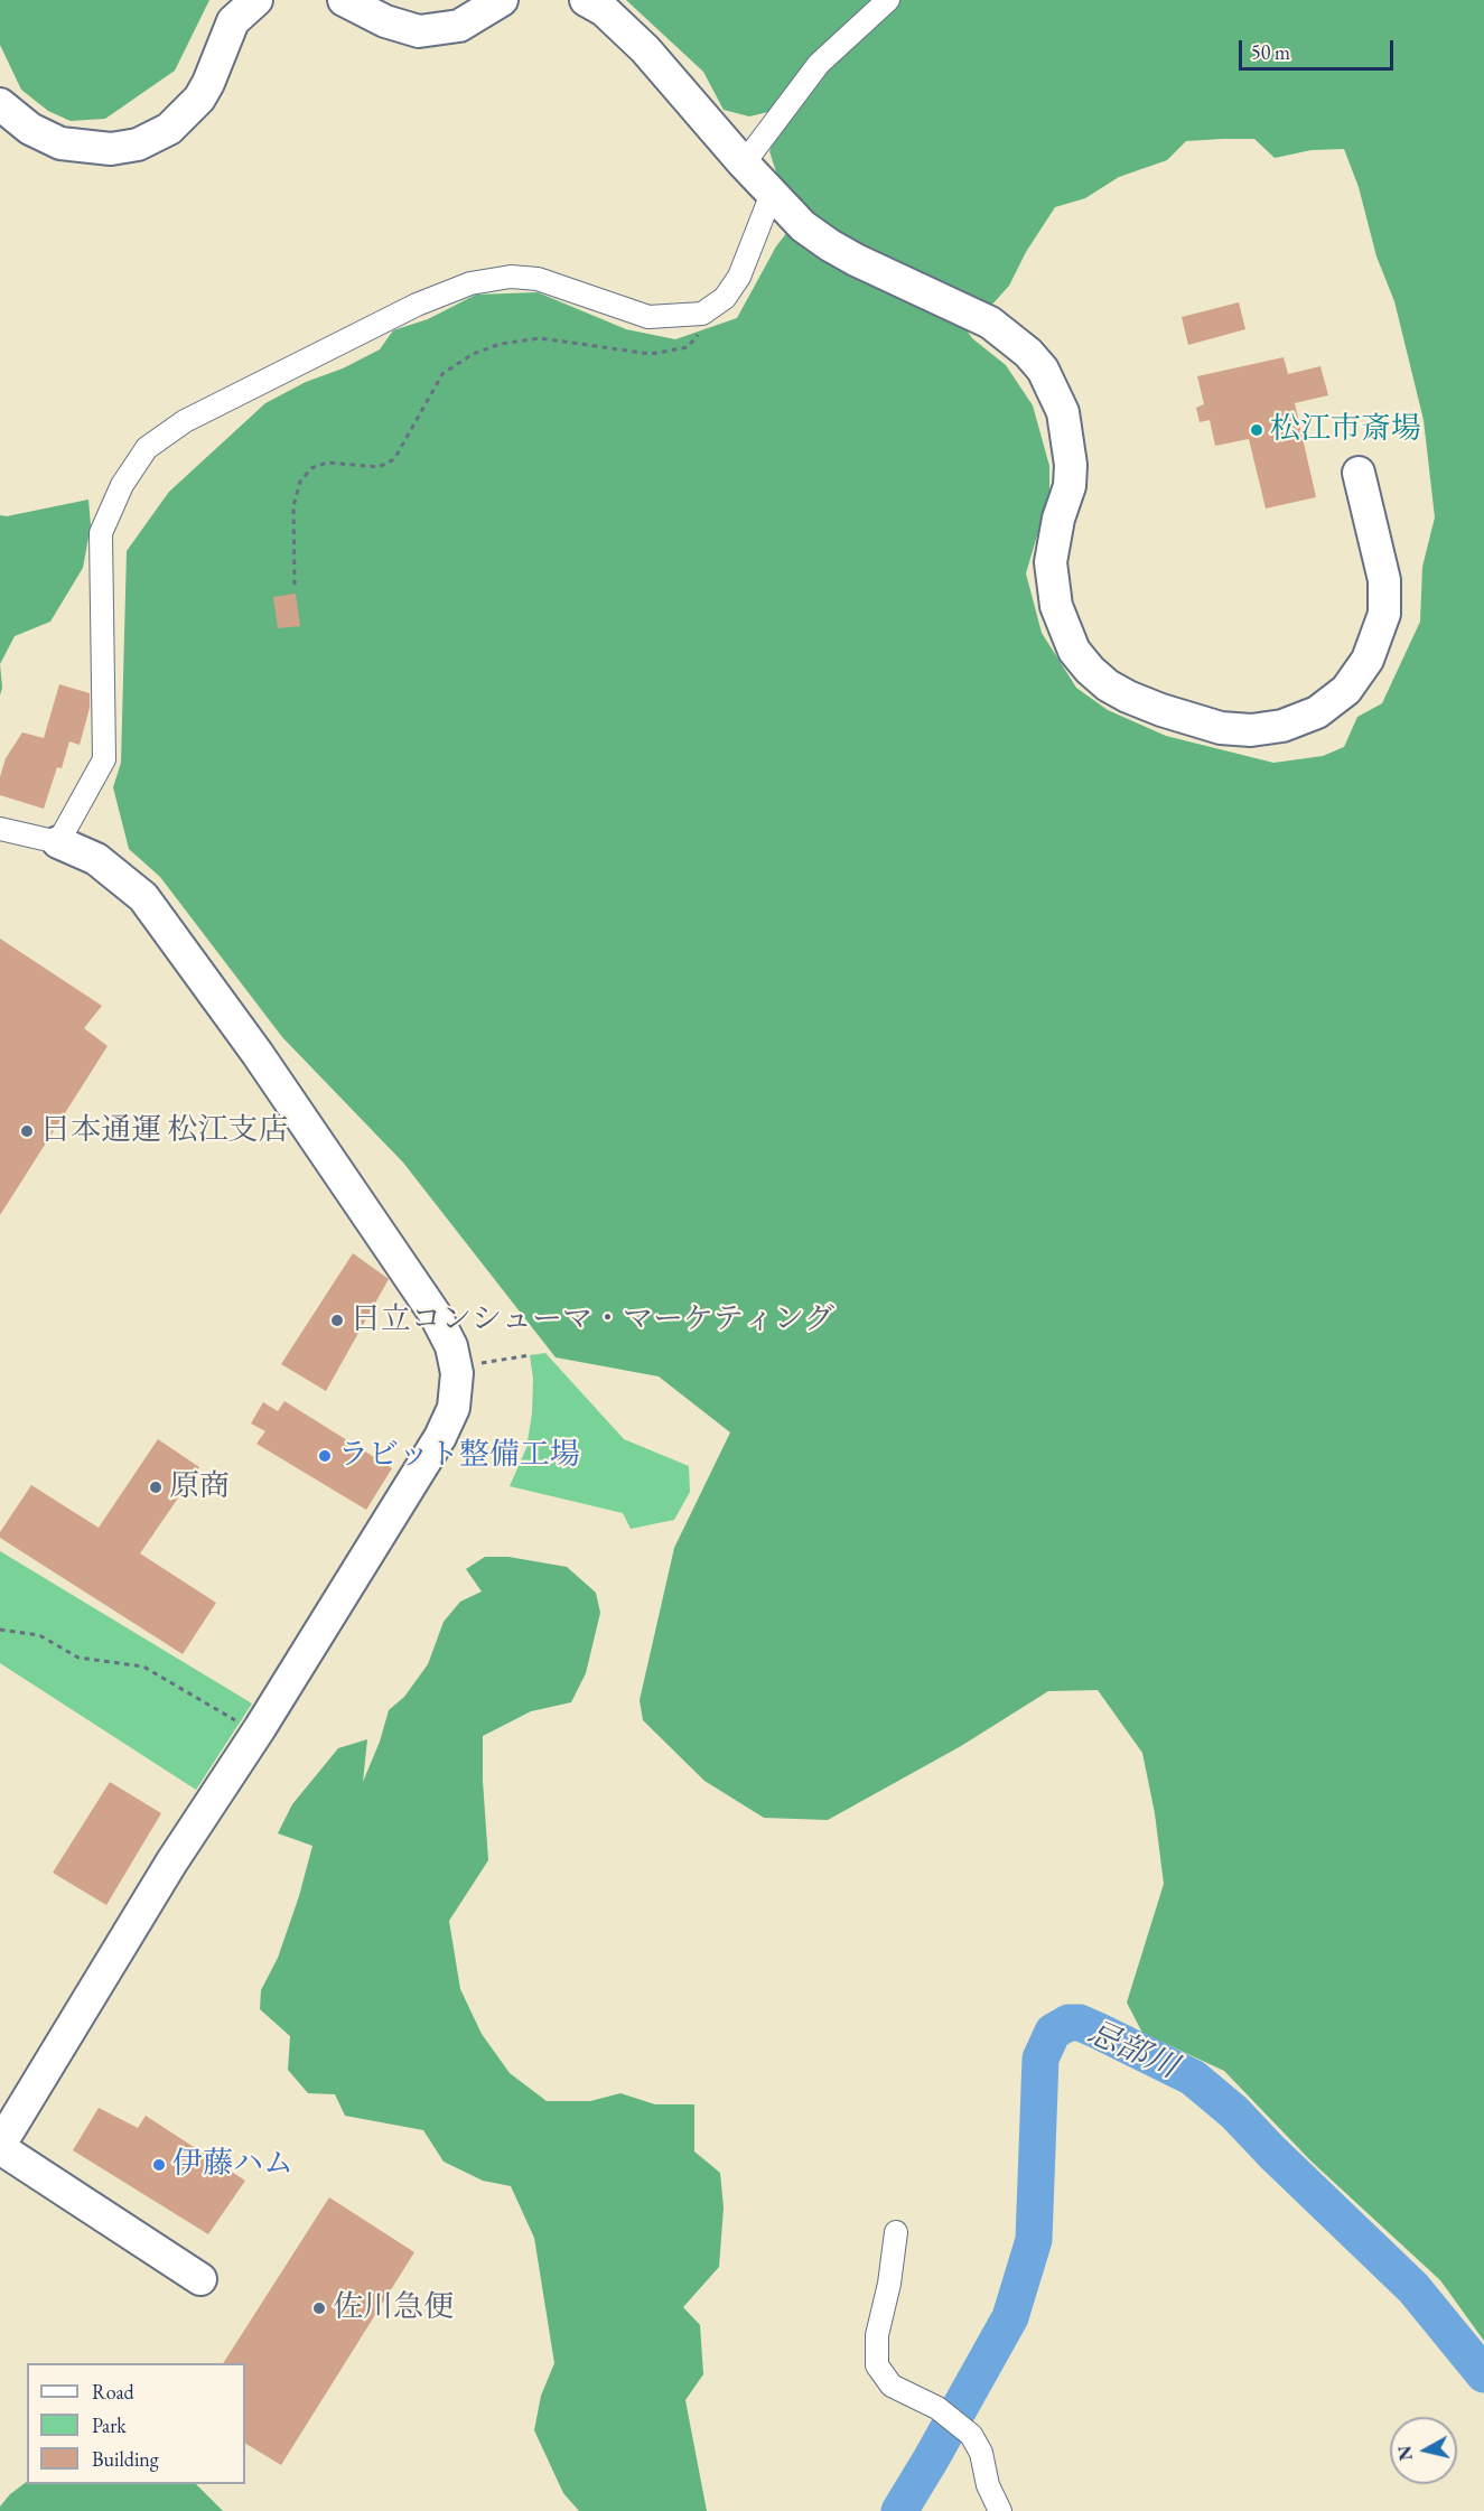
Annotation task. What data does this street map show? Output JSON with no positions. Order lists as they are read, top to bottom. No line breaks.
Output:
{"water":["忌部川"],"places":["松江市斎場","日本通運 松江支店","日立コンシューマ・マーケティング","ラビット整備工場","原商","伊藤ハム","佐川急便"],"legend":["Road","Park","Building"],"scale_bar":"50 m","north":"left"}
